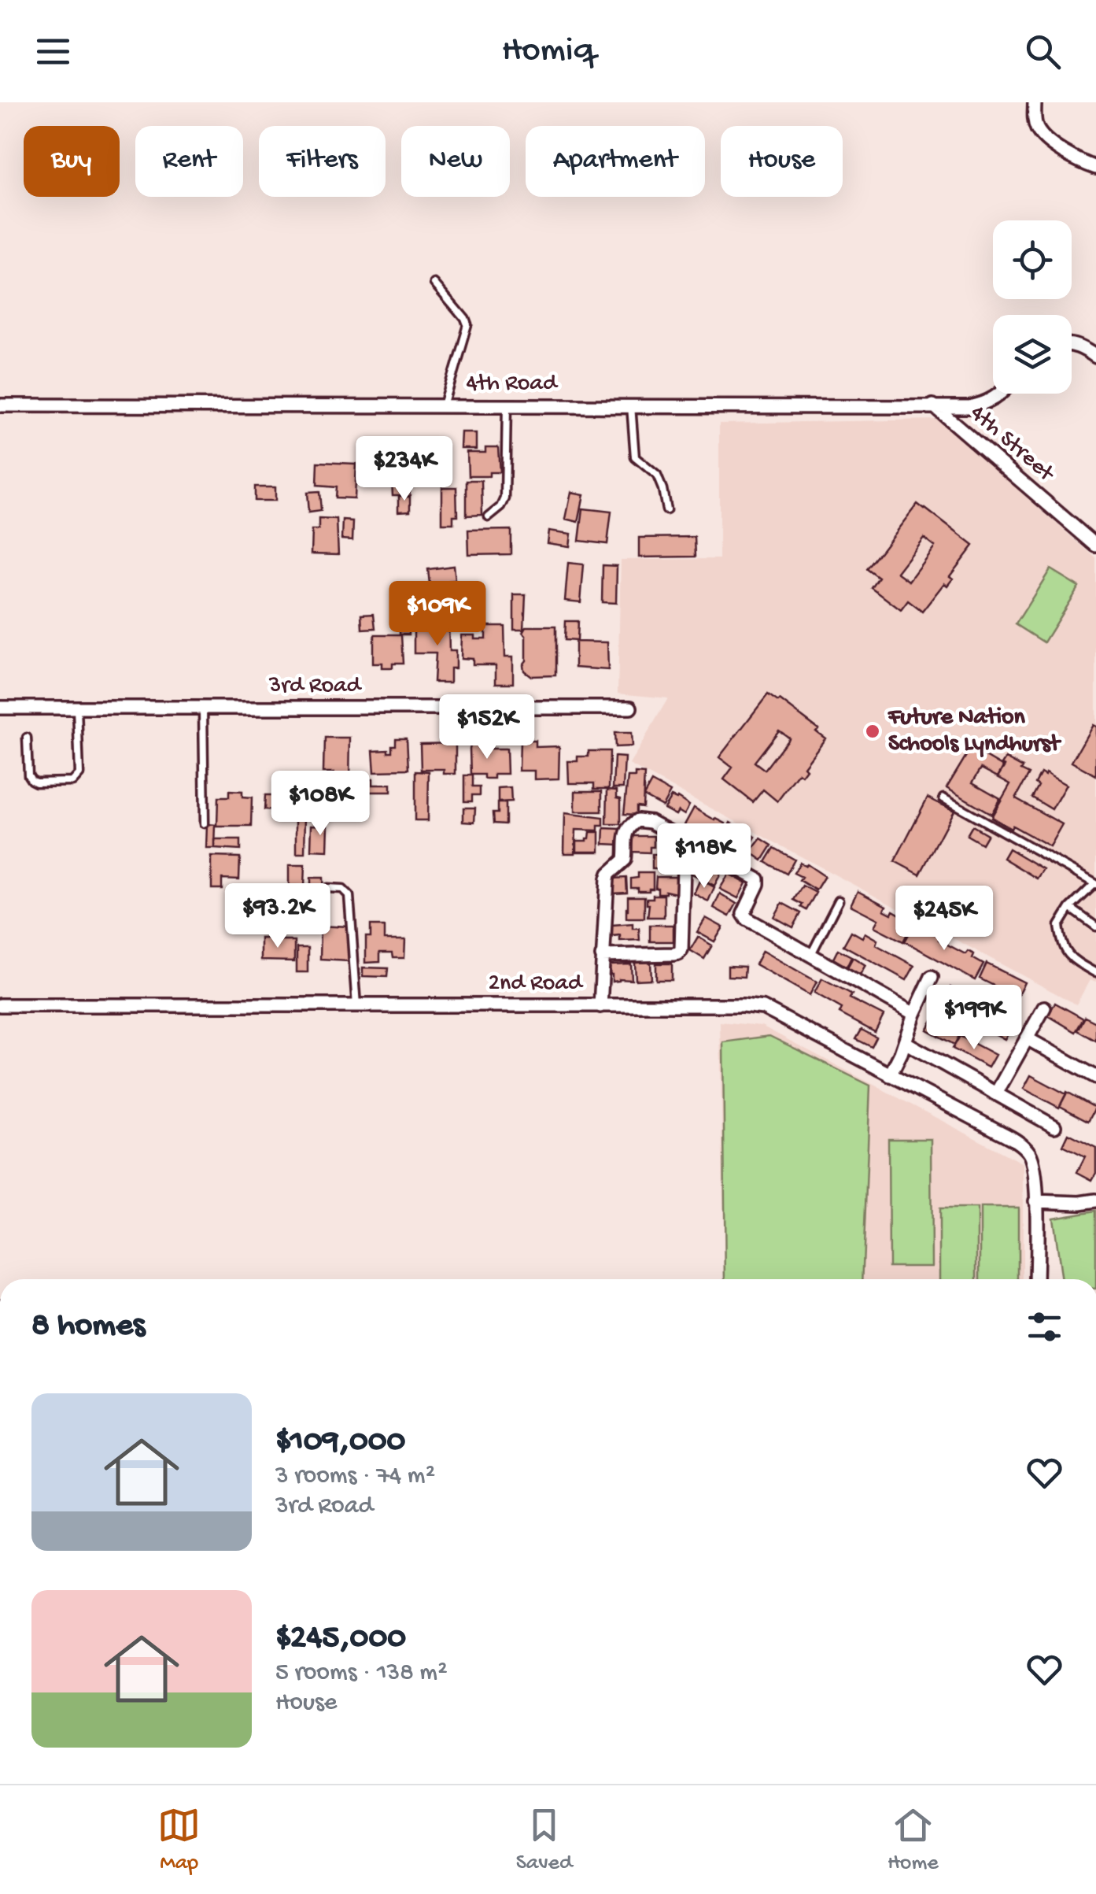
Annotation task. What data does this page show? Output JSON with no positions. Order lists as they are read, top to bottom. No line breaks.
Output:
{"streets":{"street":["4th Road","4th Street","3rd Road","2nd Road"]},"crossings":[["4th Road","4th Street"]],"places":["Future Nation Schools Lyndhurst"],"page":{"header":"Homiq","chip":["Buy","Rent","Filters","New","Apartment","House"],"price":["$234K","$109K","$152K","$108K","$118K","$93.2K","$245K","$199K"],"heading":"8 homes","list":[{"name":"$109,000","note":"3 rooms · 74 m² · 3rd Road"},{"name":"$245,000","note":"5 rooms · 138 m² · House"}],"tabs":["Map","Saved","Home"]}}
